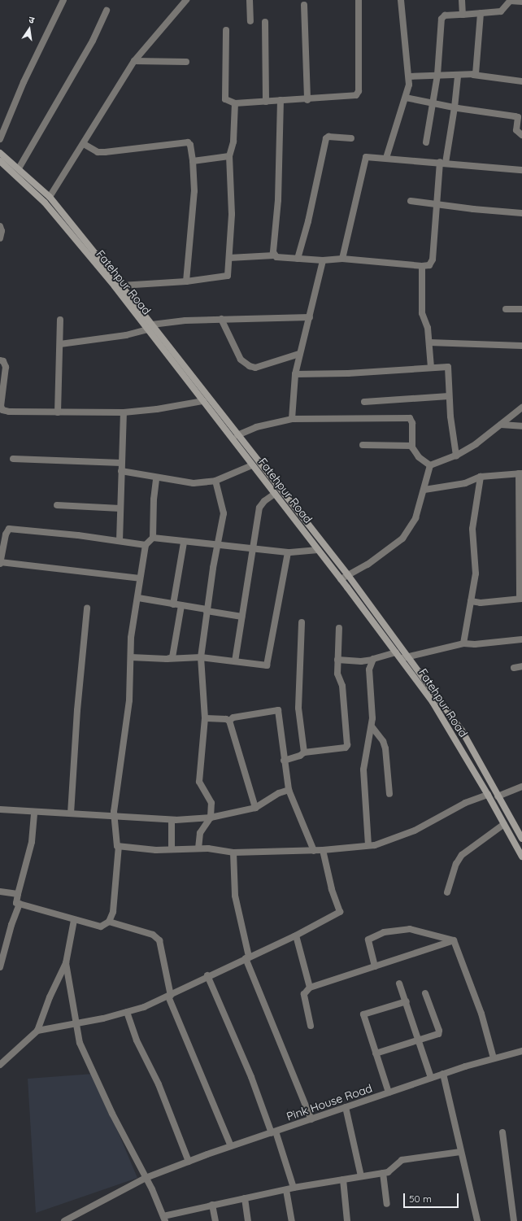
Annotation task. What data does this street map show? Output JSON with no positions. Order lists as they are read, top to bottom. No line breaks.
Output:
{"streets":{"street":["Fatehpur Road","Pink House Road"]},"scale_bar":"50 m","north":"top"}
